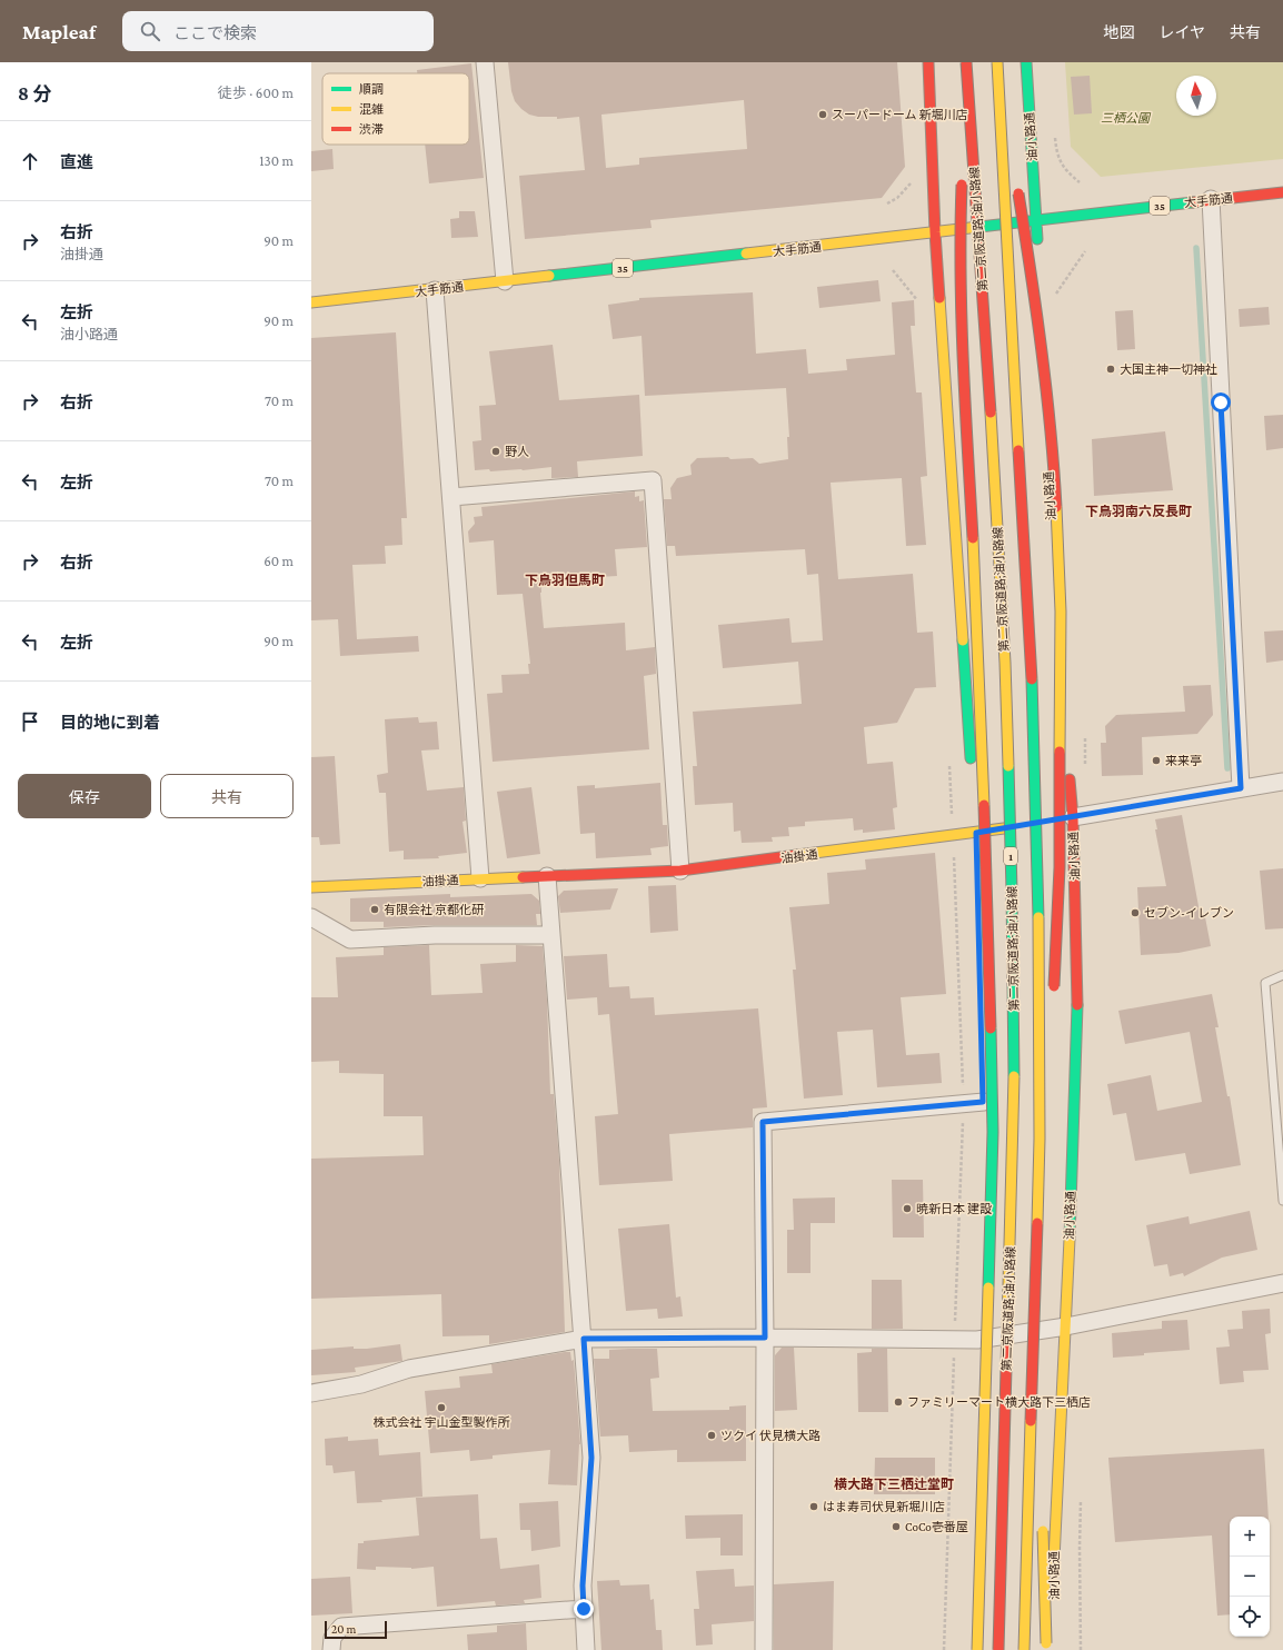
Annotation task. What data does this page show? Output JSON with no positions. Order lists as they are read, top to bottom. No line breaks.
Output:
{"streets":{"main road":["油小路通","大手筋通","35","第二京阪道路;油小路線","油掛通","1"]},"crossings":[["油小路通","大手筋通"],["油小路通","油掛通"]],"districts":["下鳥羽南六反長町","下鳥羽但馬町","横大路下三栖辻堂町"],"parks":["三栖公園"],"places":["スーパードーム 新堀川店","大国主神一切神社","野人","来来亭","有限会社 京都化研","セブン-イレブン","暁新日本 建設","ファミリーマート横大路下三栖店","株式会社 宇山金型製作所","ツクイ 伏見横大路","はま寿司伏見新堀川店","CoCo壱番屋"],"legend":["順調","混雑","渋滞"],"scale_bar":"20 m","north":"top","page":{"header":"Mapleaf","search":"ここで検索","nav":["地図","レイヤ","共有"],"heading":["8 分","徒歩 · 600 m"],"list":[["直進","130 m"],["右折","油掛通","90 m"],["左折","油小路通","90 m"],["右折","70 m"],["左折","70 m"],["右折","60 m"],["左折","90 m"],"目的地に到着"],"buttons":["保存","共有"],"map_buttons":["+","−"],"scale":"20 m"}}
